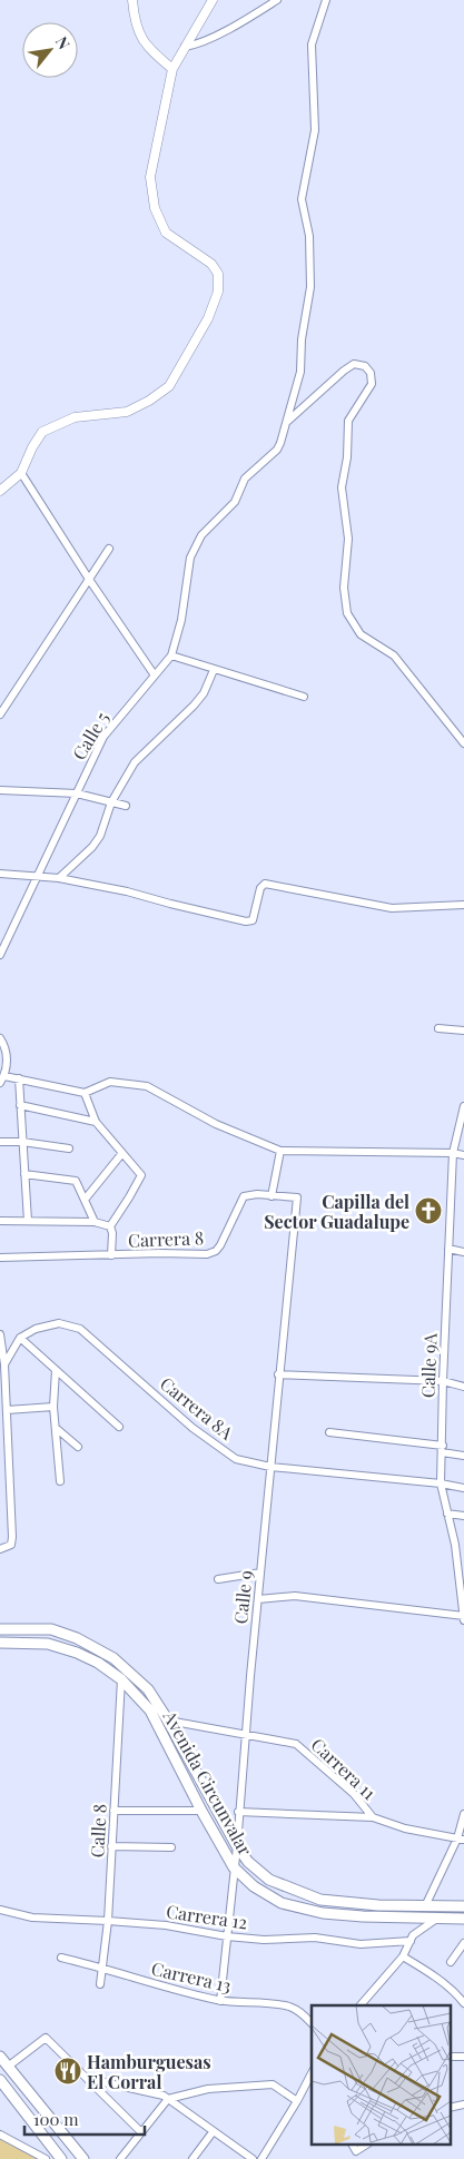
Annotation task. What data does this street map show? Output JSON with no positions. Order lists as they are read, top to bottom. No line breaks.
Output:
{"streets":{"main road":["Avenida Circunvalar"],"street":["Calle 5","Carrera 8","Calle 9A","Carrera 8A","Calle 9","Carrera 11","Calle 8","Carrera 12","Carrera 13"]},"crossings":[["Carrera 8","Calle 9"],["Calle 9A","Carrera 8A"],["Carrera 8A","Calle 9"],["Calle 9","Carrera 11"],["Calle 9","Avenida Circunvalar"],["Calle 9","Carrera 12"],["Calle 9","Carrera 13"],["Carrera 11","Avenida Circunvalar"],["Avenida Circunvalar","Calle 8"],["Calle 8","Carrera 12"],["Calle 8","Carrera 13"]],"places":{"church":["Capilla del Sector Guadalupe"],"restaurant":["Hamburguesas El Corral"]},"scale_bar":"100 m","north":"top right"}
